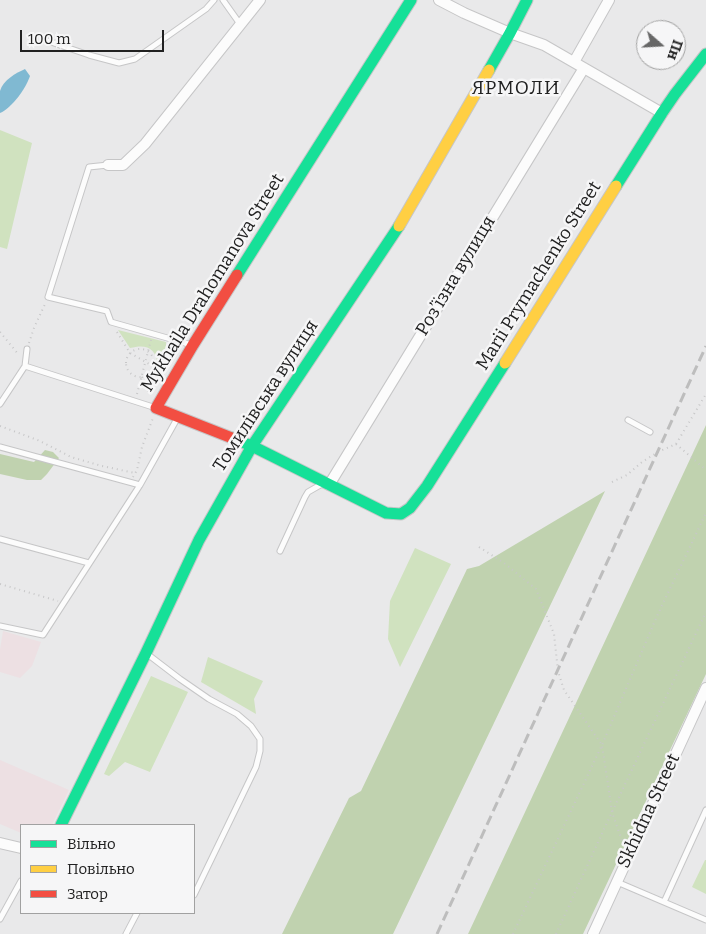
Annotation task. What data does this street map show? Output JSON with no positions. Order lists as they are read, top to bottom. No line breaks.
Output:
{"streets":{"street":["Розʼїзна вулиця","Marii Prymachenko Street","Mykhaila Drahomanova Street","Томилівська вулиця","Skhidna Street"]},"crossings":[["Розʼїзна вулиця","Mykhaila Drahomanova Street"],["Marii Prymachenko Street","Mykhaila Drahomanova Street"],["Mykhaila Drahomanova Street","Томилівська вулиця"]],"districts":["ЯРМОЛИ"],"legend":["Вільно","Повільно","Затор"],"scale_bar":"100 m","north":"right"}
